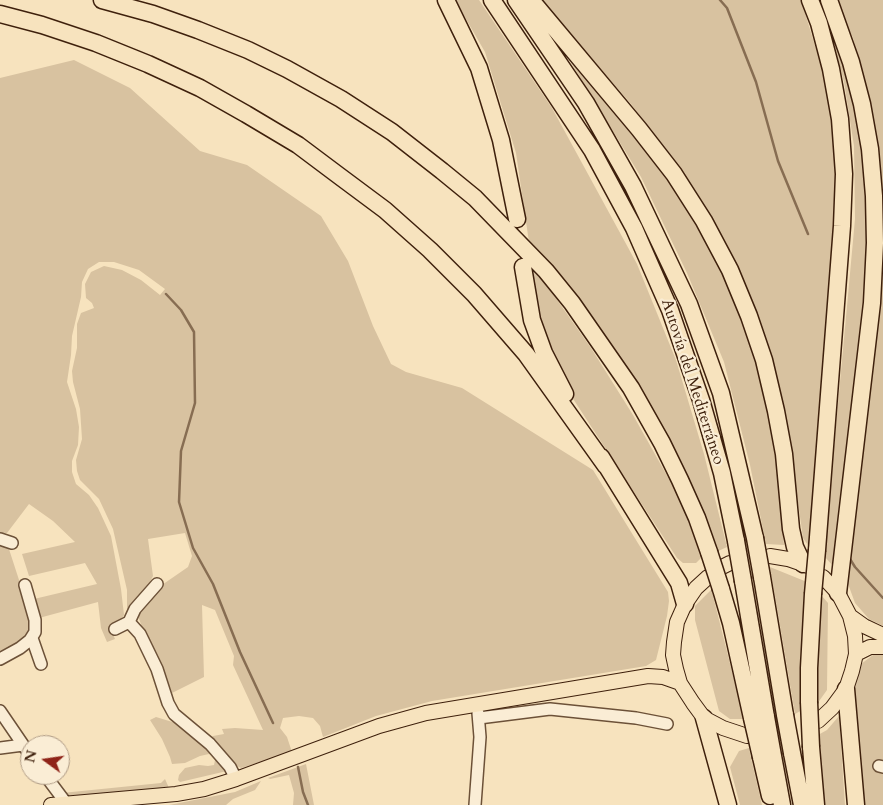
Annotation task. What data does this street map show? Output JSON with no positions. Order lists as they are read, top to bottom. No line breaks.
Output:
{"streets":{"highway":["Autovía del Mediterráneo"]},"north":"left"}
